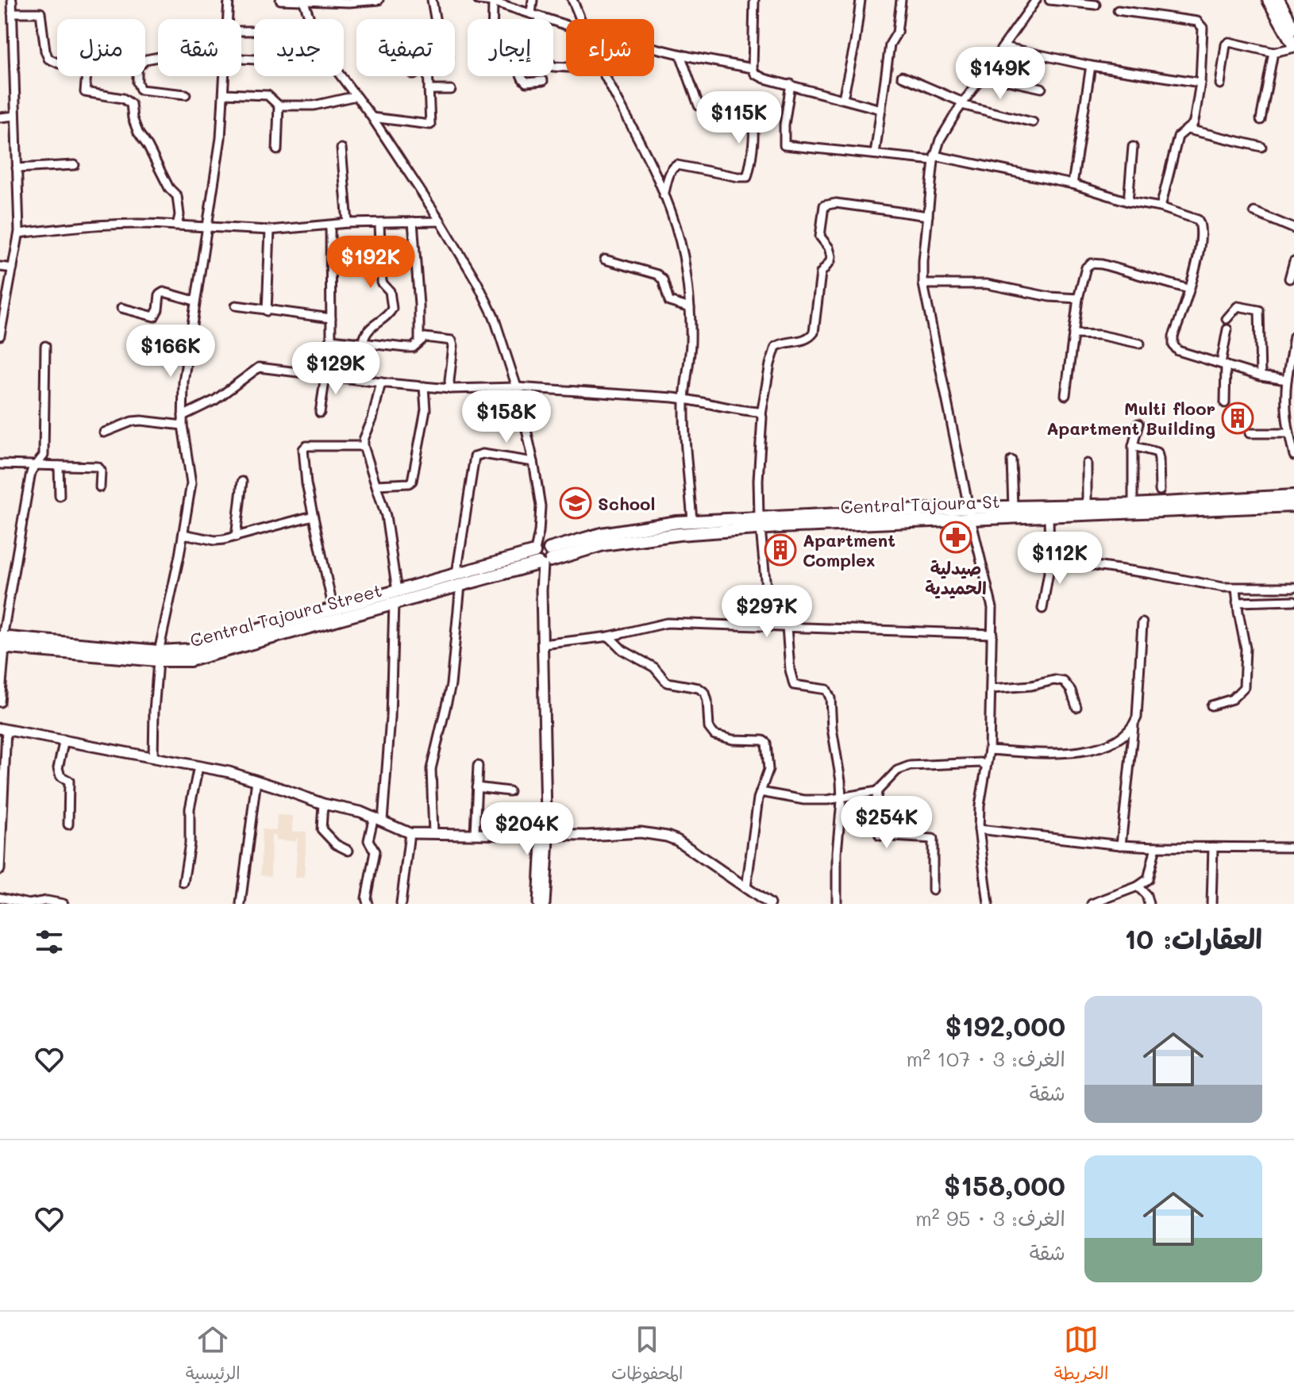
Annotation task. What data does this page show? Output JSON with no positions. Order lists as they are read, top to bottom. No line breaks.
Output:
{"streets":{"main road":["Central Tajoura St","Central Tajoura Street"]},"crossings":[["Central Tajoura St","Central Tajoura Street"]],"places":{"building":["Multi floor Apartment Building","Apartment Complex"],"school or university":["School"],"pharmacy":["صيدلية الحميدية"]},"page":{"chip":["شراء","إيجار","تصفية","جديد","شقة","منزل"],"price":["$149K","$115K","$192K","$166K","$129K","$158K","$112K","$297K","$254K","$204K"],"heading":"العقارات: 10","list":[{"name":"$192,000","note":"الغرف: 3 · 107 m² · شقة"},{"name":"$158,000","note":"الغرف: 3 · 95 m² · شقة"}],"tabs":["الخريطة","المحفوظات","الرئيسية"]}}
